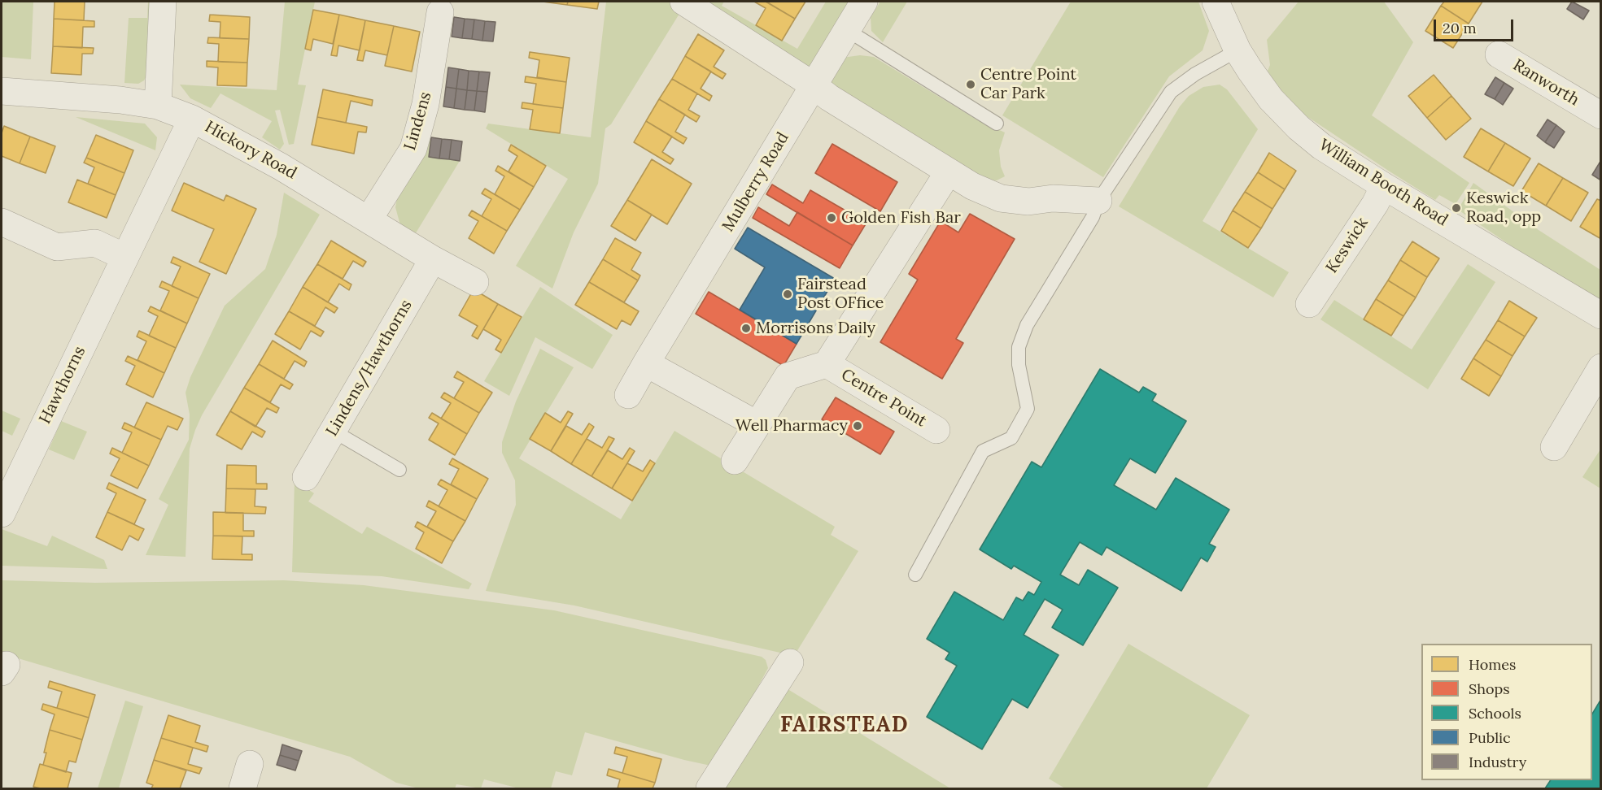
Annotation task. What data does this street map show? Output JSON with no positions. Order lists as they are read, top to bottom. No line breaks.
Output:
{"streets":{"street":["Ranworth","Lindens","Hickory Road","Mulberry Road","William Booth Road","Keswick","Lindens/Hawthorns","Hawthorns","Centre Point"]},"crossings":[["Lindens","Hickory Road"],["Hickory Road","Lindens/Hawthorns"],["Hickory Road","Hawthorns"],["William Booth Road","Keswick"]],"districts":["FAIRSTEAD"],"places":["Centre Point Car Park","Keswick Road, opp","Golden Fish Bar","Fairstead Post OFfice","Morrisons Daily","Well Pharmacy"],"legend":["Homes","Shops","Schools","Public","Industry"],"scale_bar":"20 m"}
